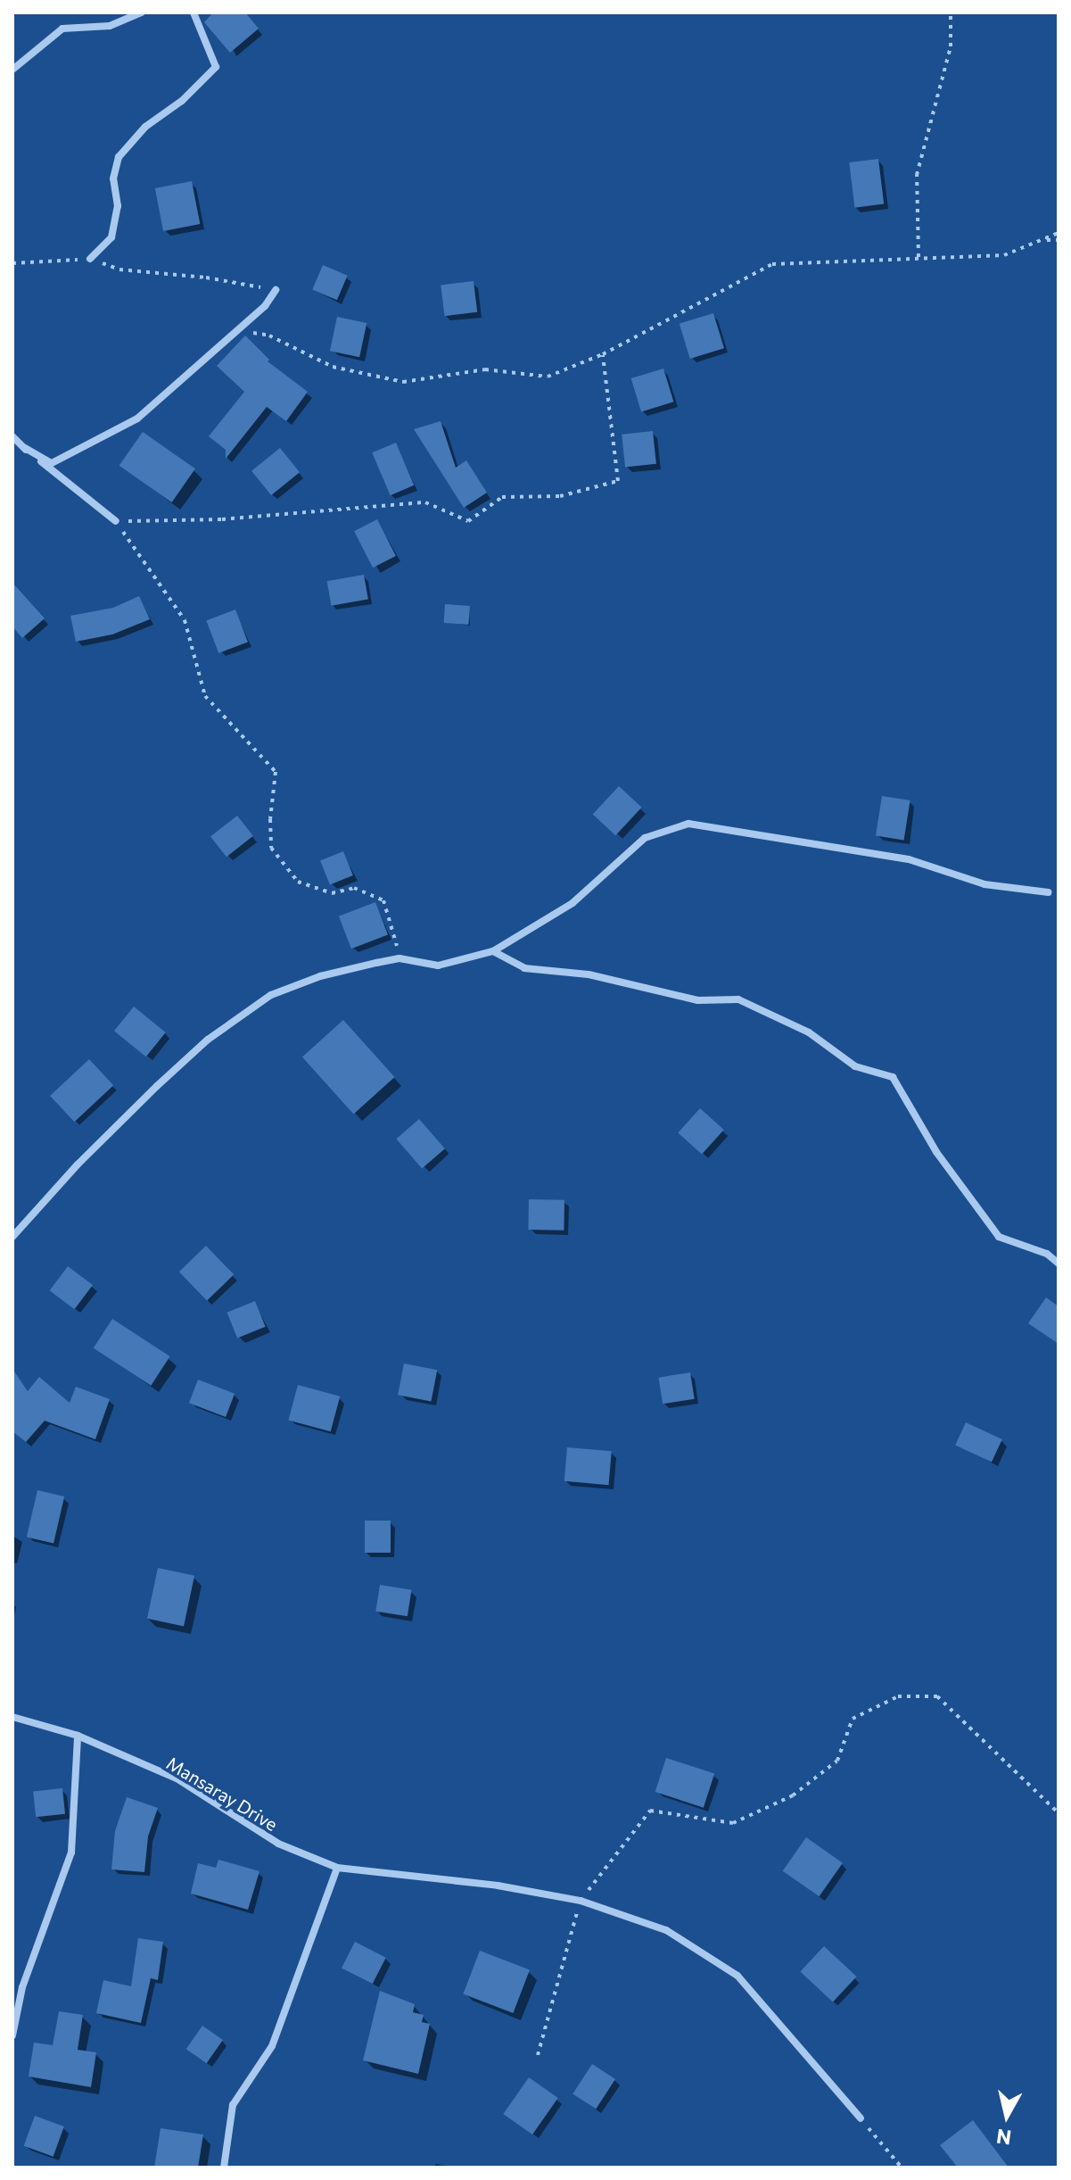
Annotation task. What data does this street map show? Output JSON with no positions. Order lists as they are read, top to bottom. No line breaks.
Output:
{"streets":{"street":["Mansaray Drive"]},"north":"bottom"}
